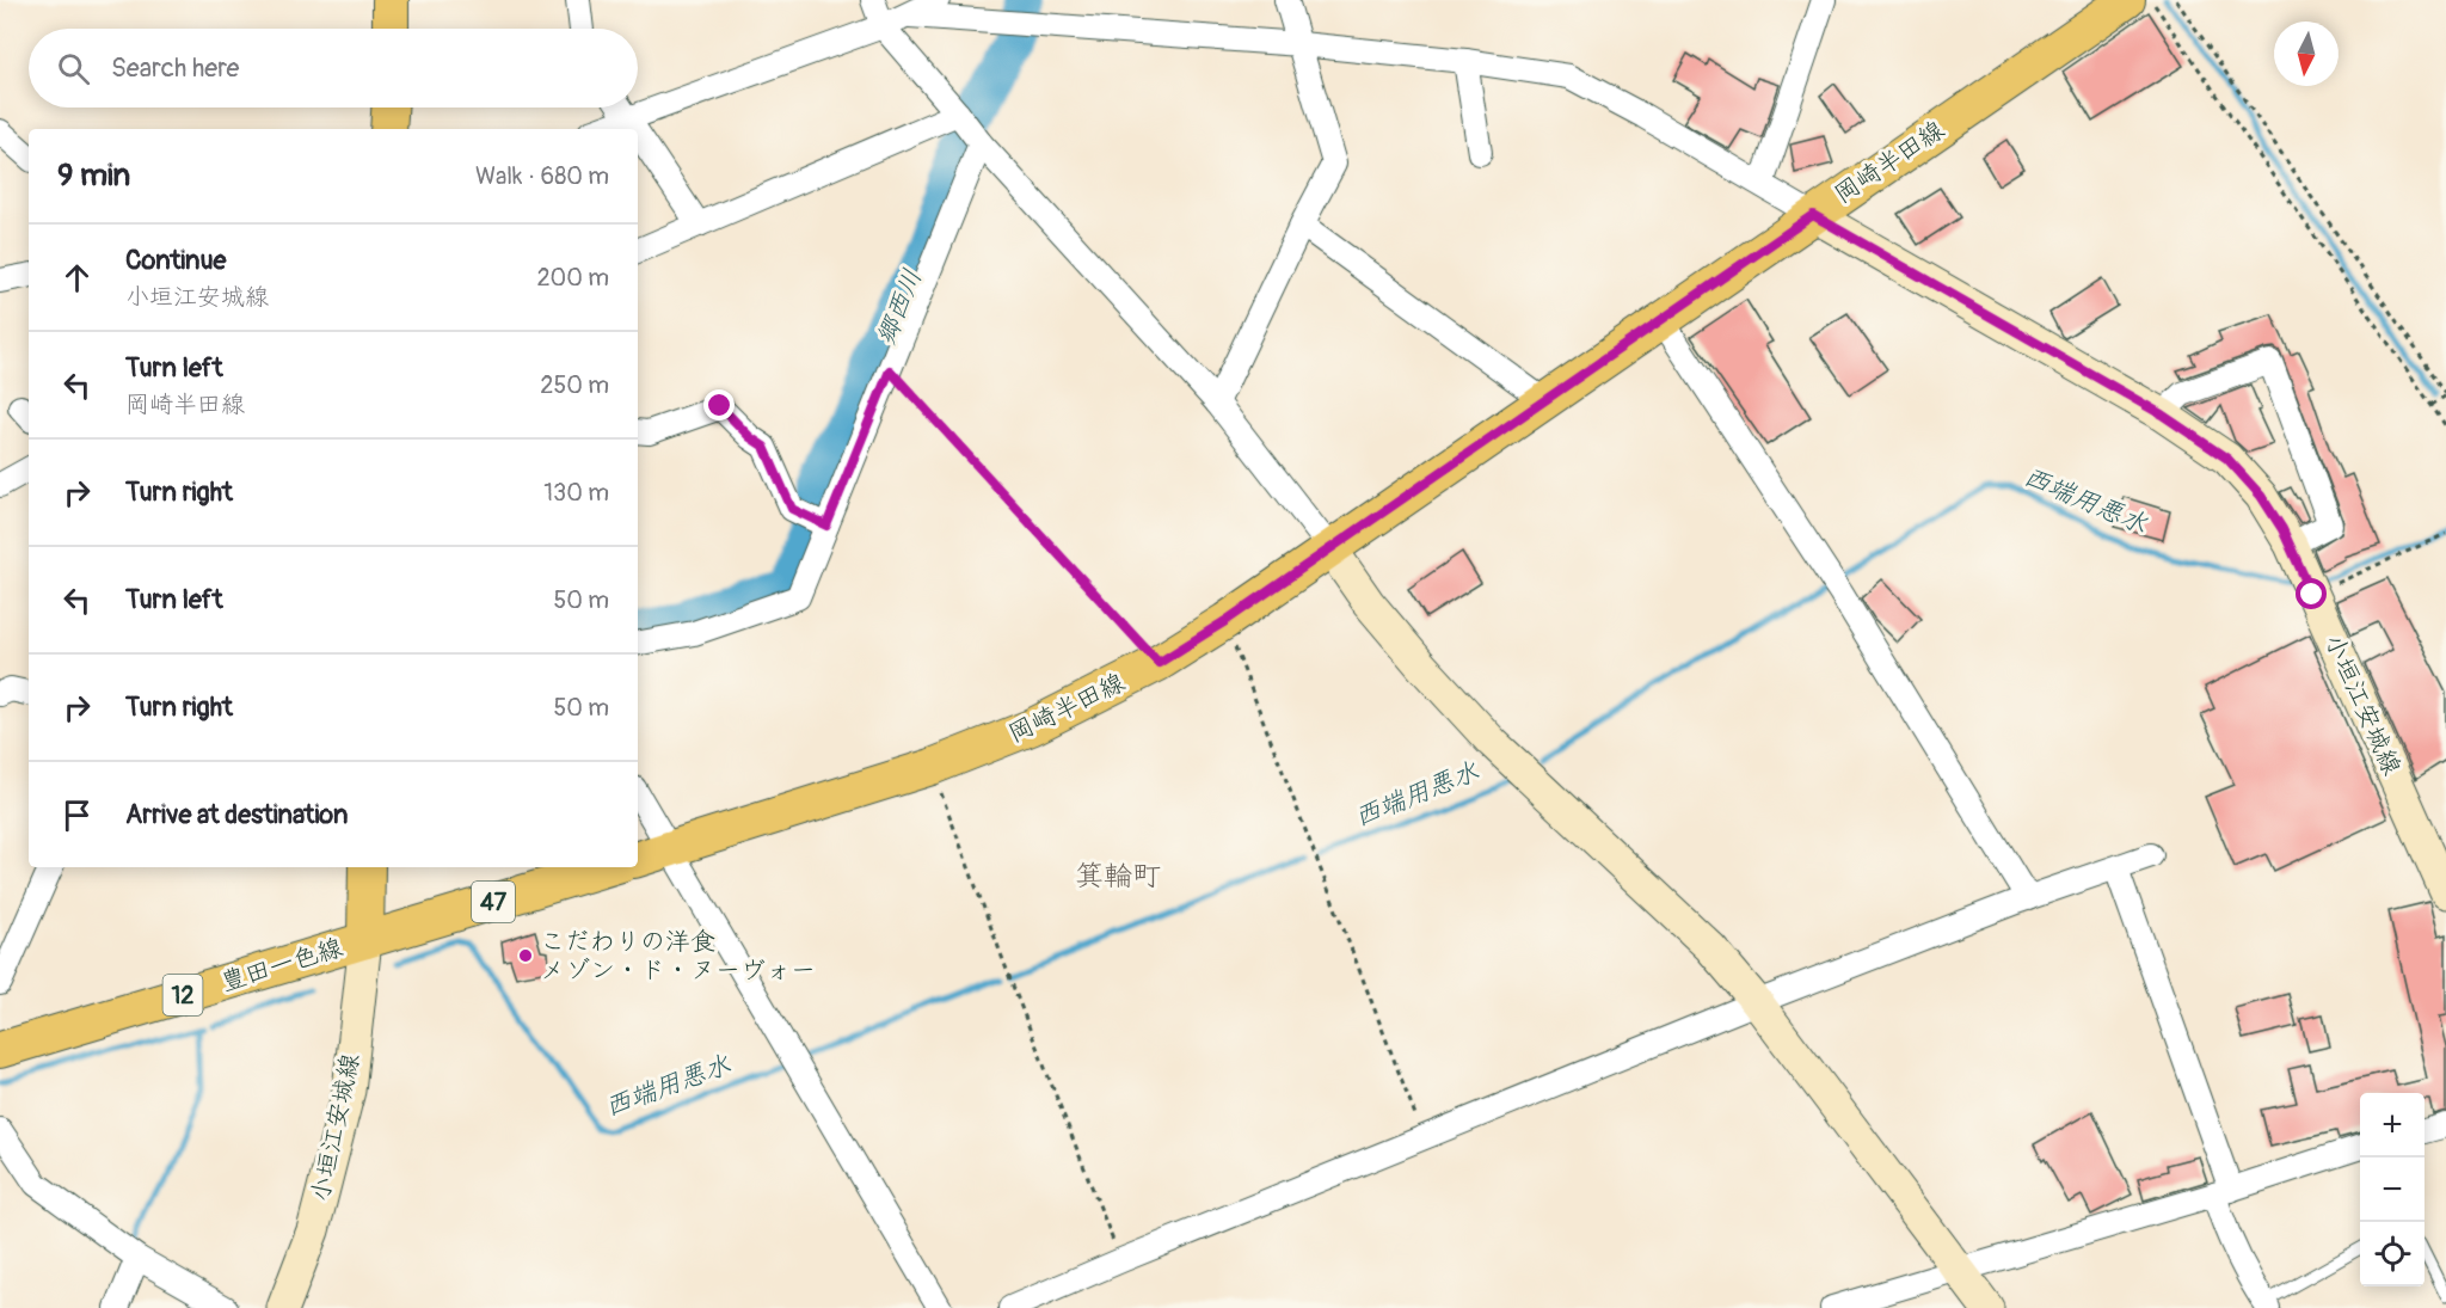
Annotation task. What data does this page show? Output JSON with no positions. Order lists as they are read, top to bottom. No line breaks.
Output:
{"streets":{"main road":["岡崎半田線","小垣江安城線","47","豊田一色線","12"]},"crossings":[["岡崎半田線","小垣江安城線"],["小垣江安城線","47"],["小垣江安城線","豊田一色線"],["47","豊田一色線"]],"districts":["箕輪町"],"water":["郷西川","西端用悪水"],"places":["こだわりの洋食 メゾン・ド・ヌーヴォー"],"north":"bottom","page":{"search":"Search here","heading":["9 min","Walk · 680 m"],"list":[["Continue","小垣江安城線","200 m"],["Turn left","岡崎半田線","250 m"],["Turn right","130 m"],["Turn left","50 m"],["Turn right","50 m"],"Arrive at destination"],"map_buttons":["+","−"]}}
